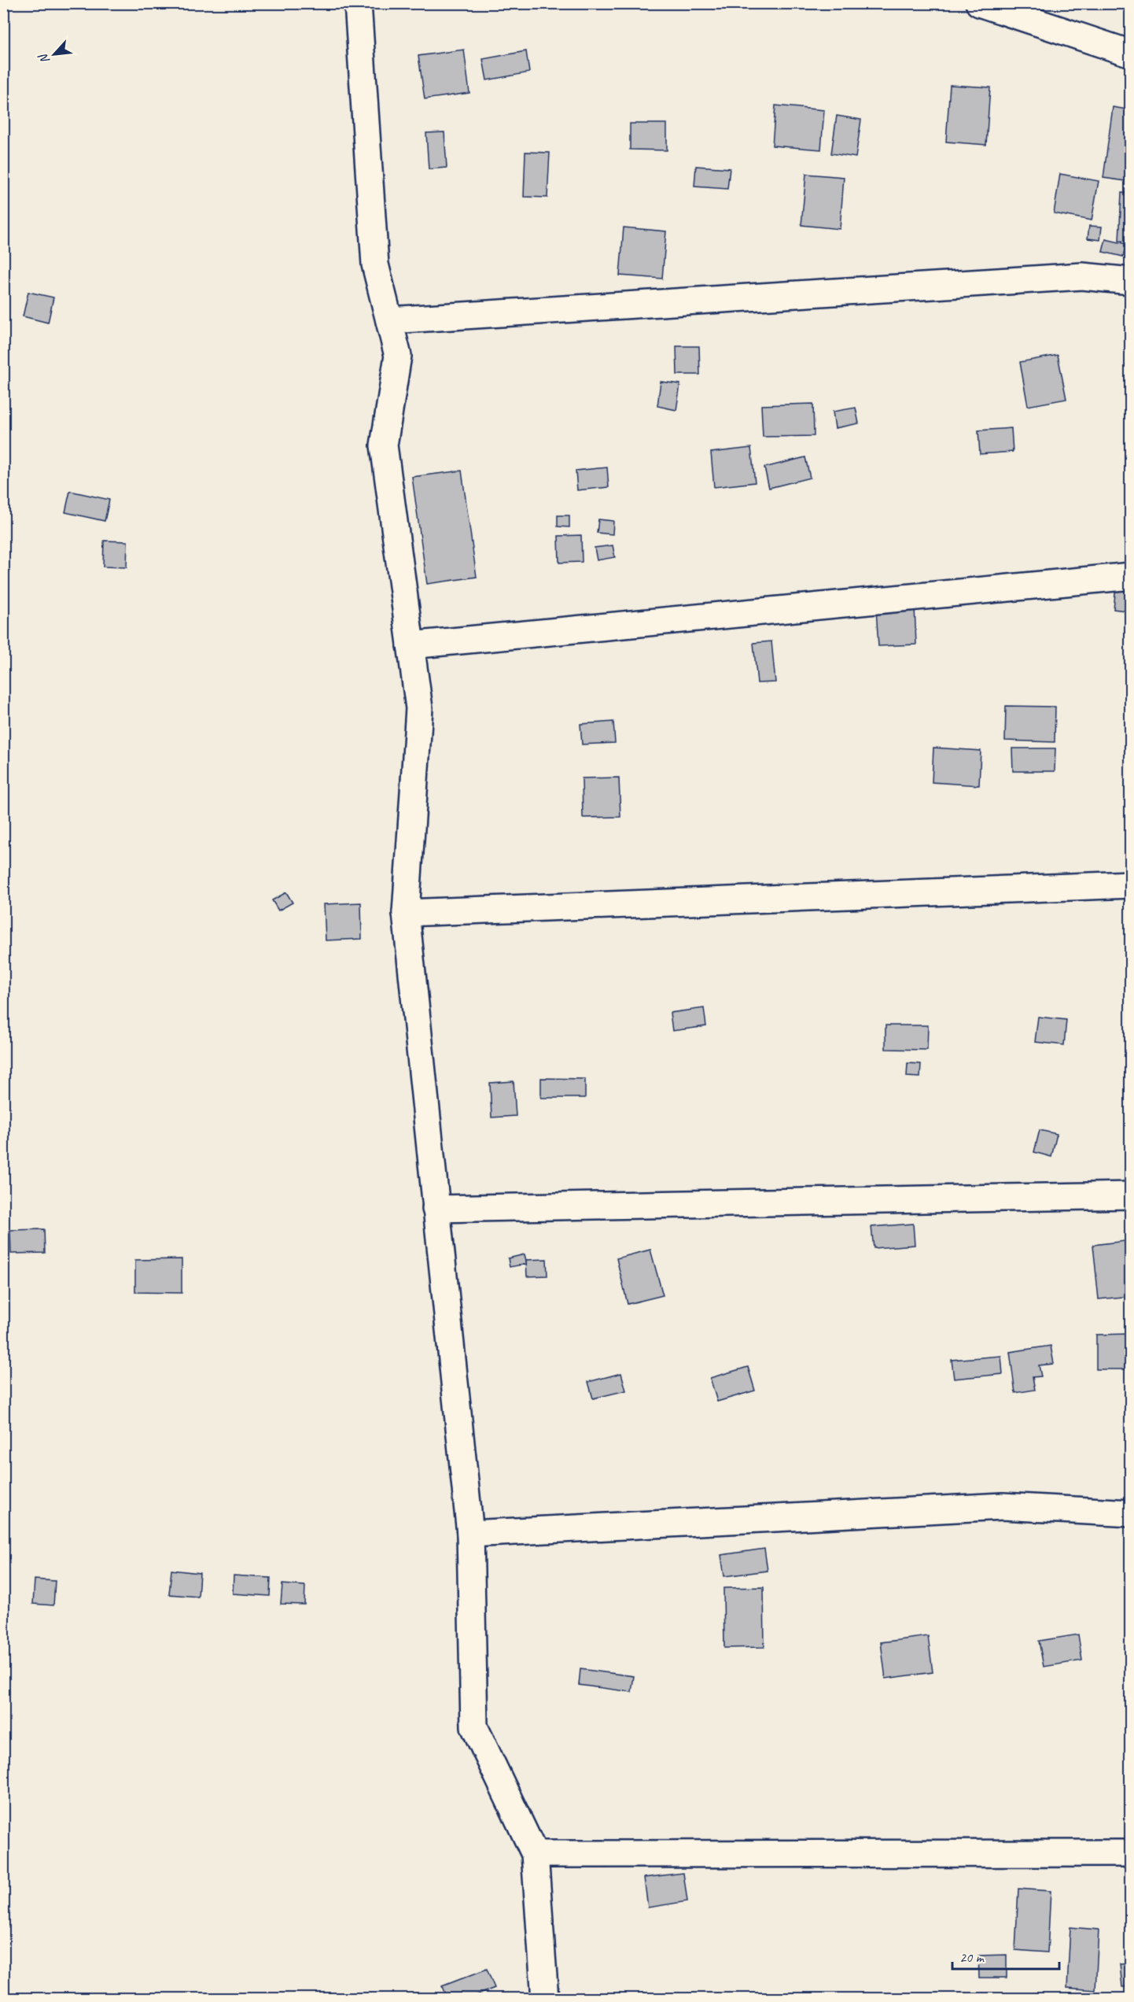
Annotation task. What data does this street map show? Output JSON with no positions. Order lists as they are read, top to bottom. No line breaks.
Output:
{"scale_bar":"20 m","north":"bottom left"}
